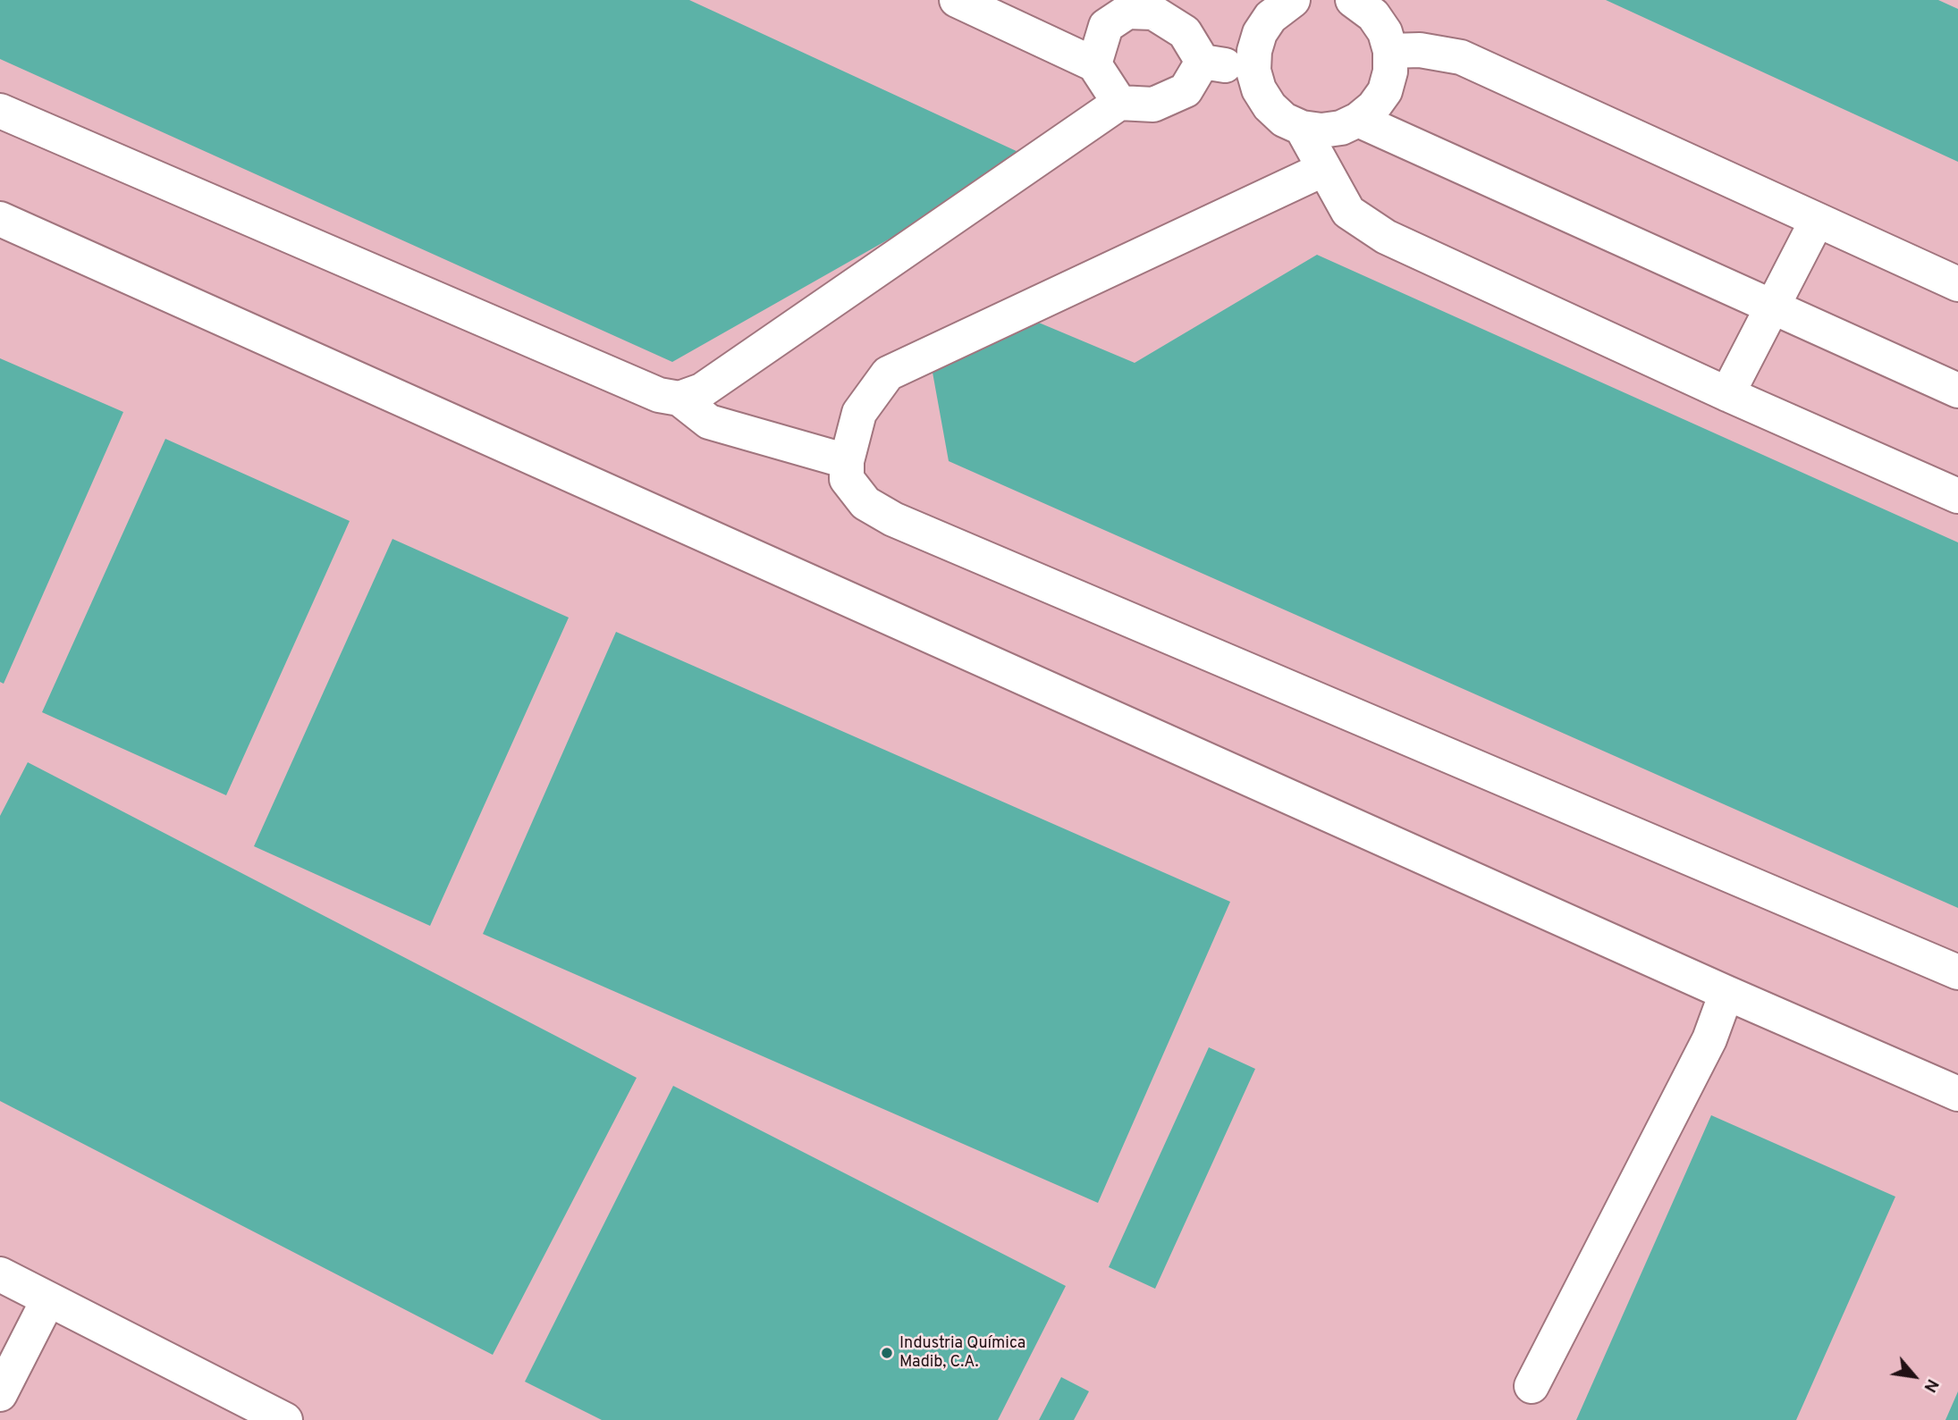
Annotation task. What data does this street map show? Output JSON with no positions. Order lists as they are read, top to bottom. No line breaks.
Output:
{"places":["Industria Química Madib, C.A."],"north":"bottom right"}
